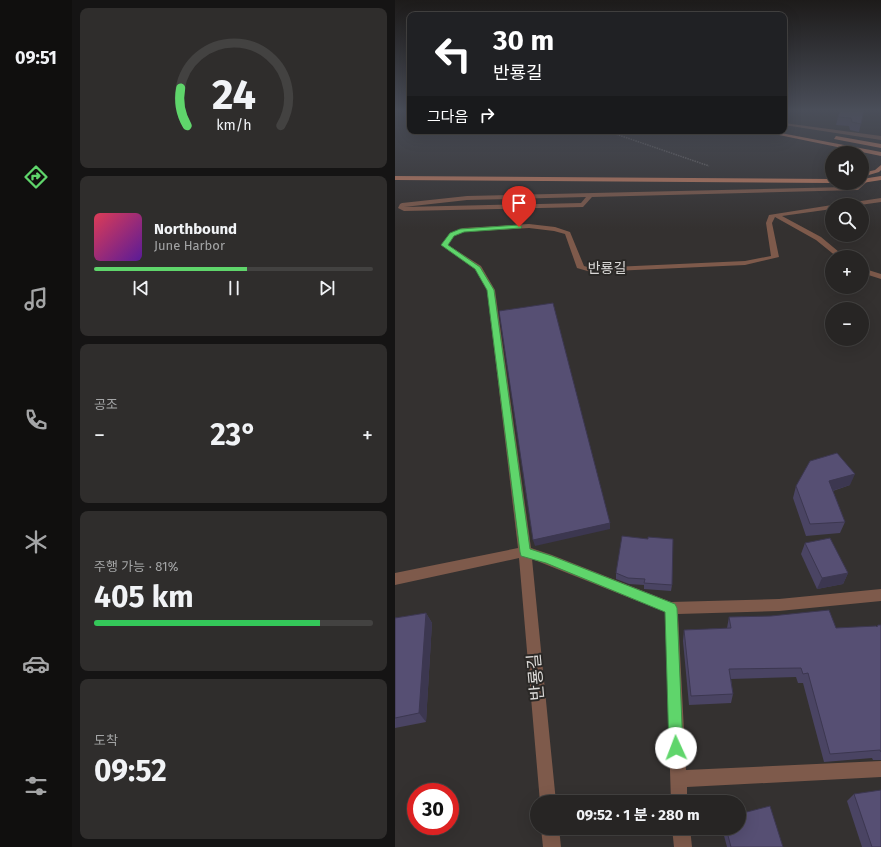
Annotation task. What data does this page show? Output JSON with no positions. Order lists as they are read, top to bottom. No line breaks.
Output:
{"streets":{"street":["반룡길"]},"page":{"tabs":"09:51","turn":["30 m","반룡길"],"then":"그다음","map_buttons":["+","−"],"song":["Northbound","June Harbor"],"tile":["공조",["주행 가능 · 81%","405 km"],["도착","09:52"]],"heat":["−","23°","+"],"limit":"30","trip":"09:52 · 1 분 · 280 m","gauge":["24","km/h"]}}
